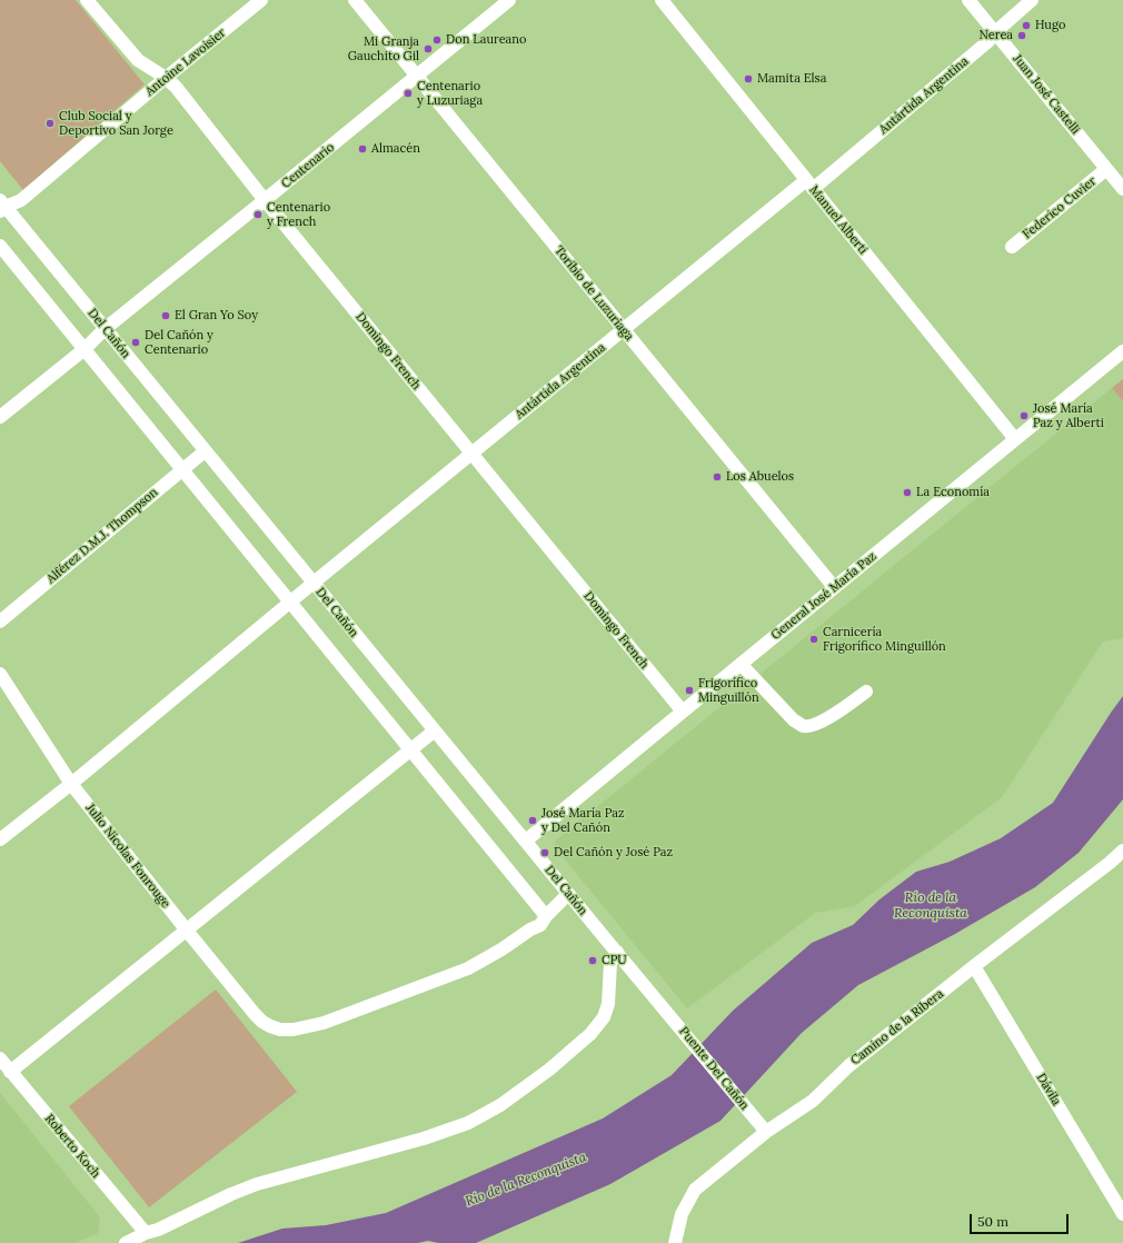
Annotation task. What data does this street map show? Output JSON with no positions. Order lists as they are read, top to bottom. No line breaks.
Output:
{"streets":{"street":["Antoine Lavoisier","Juan José Castelli","Antártida Argentina","Centenario","Federico Cuvier","Manuel Alberti","Toribio de Luzuriaga","Del Cañón","Domingo French","Alférez D.M.J. Thompson","General José María Paz","Julio Nicolas Fonrouge","Camino de la Ribera","Puente Del Cañón","Dávila","Roberto Koch"]},"crossings":[["Antoine Lavoisier","Del Cañón"],["Antoine Lavoisier","Domingo French"],["Juan José Castelli","Antártida Argentina"],["Juan José Castelli","Federico Cuvier"],["Antártida Argentina","Manuel Alberti"],["Antártida Argentina","Toribio de Luzuriaga"],["Antártida Argentina","Del Cañón"],["Antártida Argentina","Domingo French"],["Antártida Argentina","Julio Nicolas Fonrouge"],["Centenario","Toribio de Luzuriaga"],["Centenario","Del Cañón"],["Centenario","Domingo French"],["Manuel Alberti","General José María Paz"],["Toribio de Luzuriaga","General José María Paz"],["Del Cañón","Alférez D.M.J. Thompson"],["Del Cañón","General José María Paz"],["Del Cañón","Puente Del Cañón"],["Domingo French","General José María Paz"],["Camino de la Ribera","Puente Del Cañón"],["Camino de la Ribera","Dávila"]],"water":["Río de la Reconquista"],"places":["Hugo","Nerea","Don Laureano","Mi Granja Gauchito Gil","Mamita Elsa","Centenario y Luzuriaga","Club Social y Deportivo San Jorge","Almacén","Centenario y French","El Gran Yo Soy","Del Cañón y Centenario","José María Paz y Alberti","Los Abuelos","La Economía","Carnicería Frigorífico Minguillón","Frigorífico Minguillón","José María Paz y Del Cañón","Del Cañón y José Paz","CPU"],"scale_bar":"50 m"}
